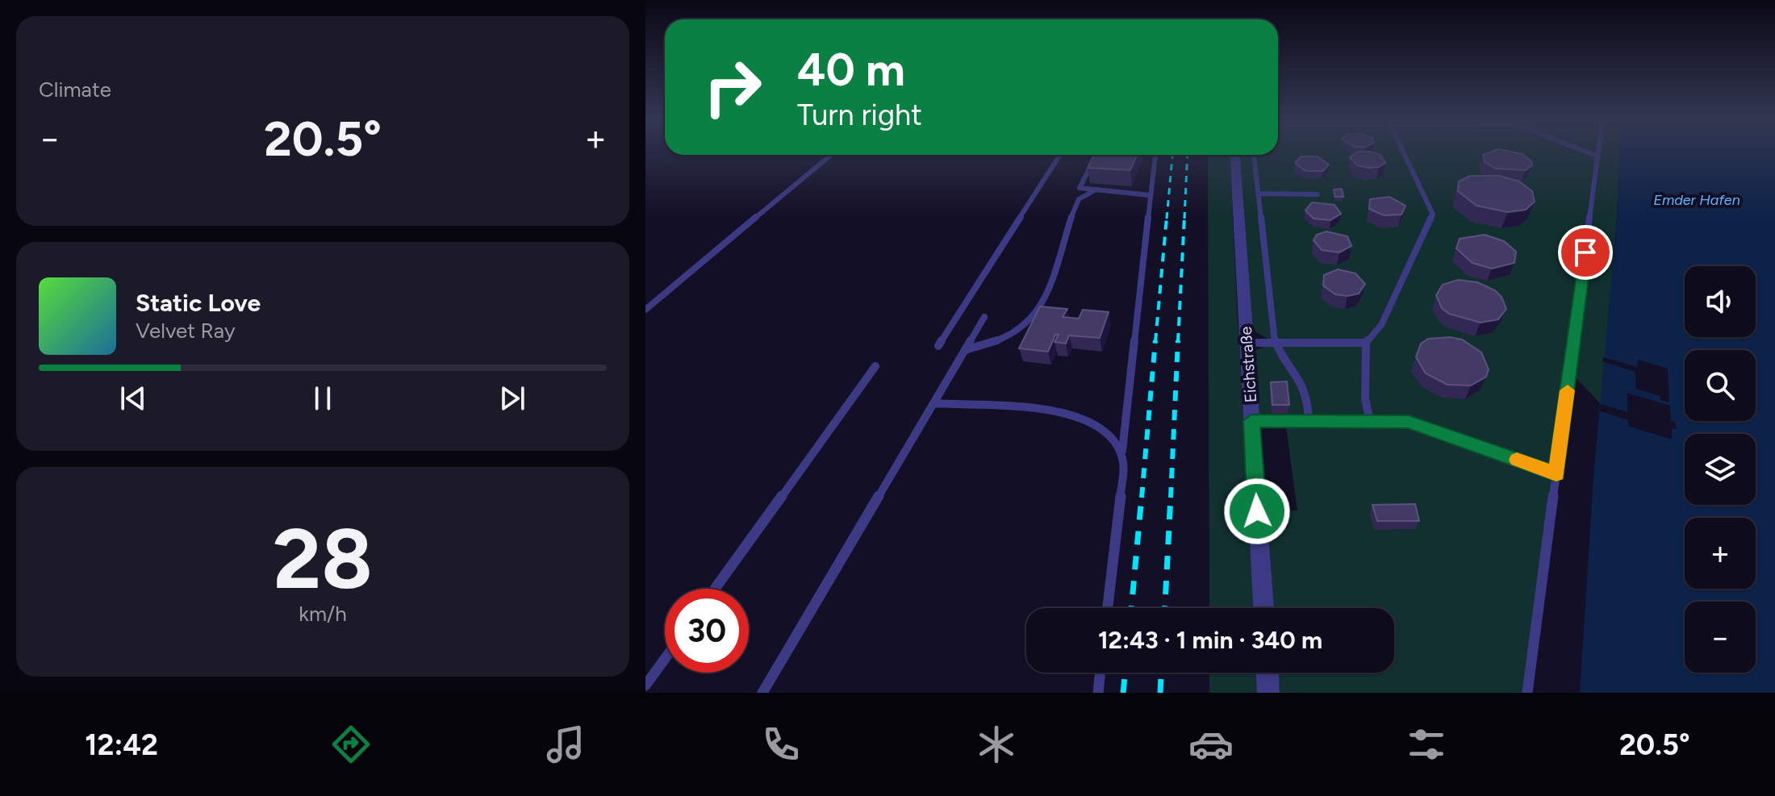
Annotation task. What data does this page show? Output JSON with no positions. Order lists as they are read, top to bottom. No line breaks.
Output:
{"streets":{"street":["Eichstraße"]},"water":["Emder Hafen"],"page":{"tile":["Climate",["28","km/h"]],"turn":["40 m","Turn right"],"heat":["−","20.5°","+"],"map_buttons":["+","−"],"song":["Static Love","Velvet Ray"],"limit":"30","trip":"12:43 · 1 min · 340 m","tabs":["12:42","20.5°"]}}
